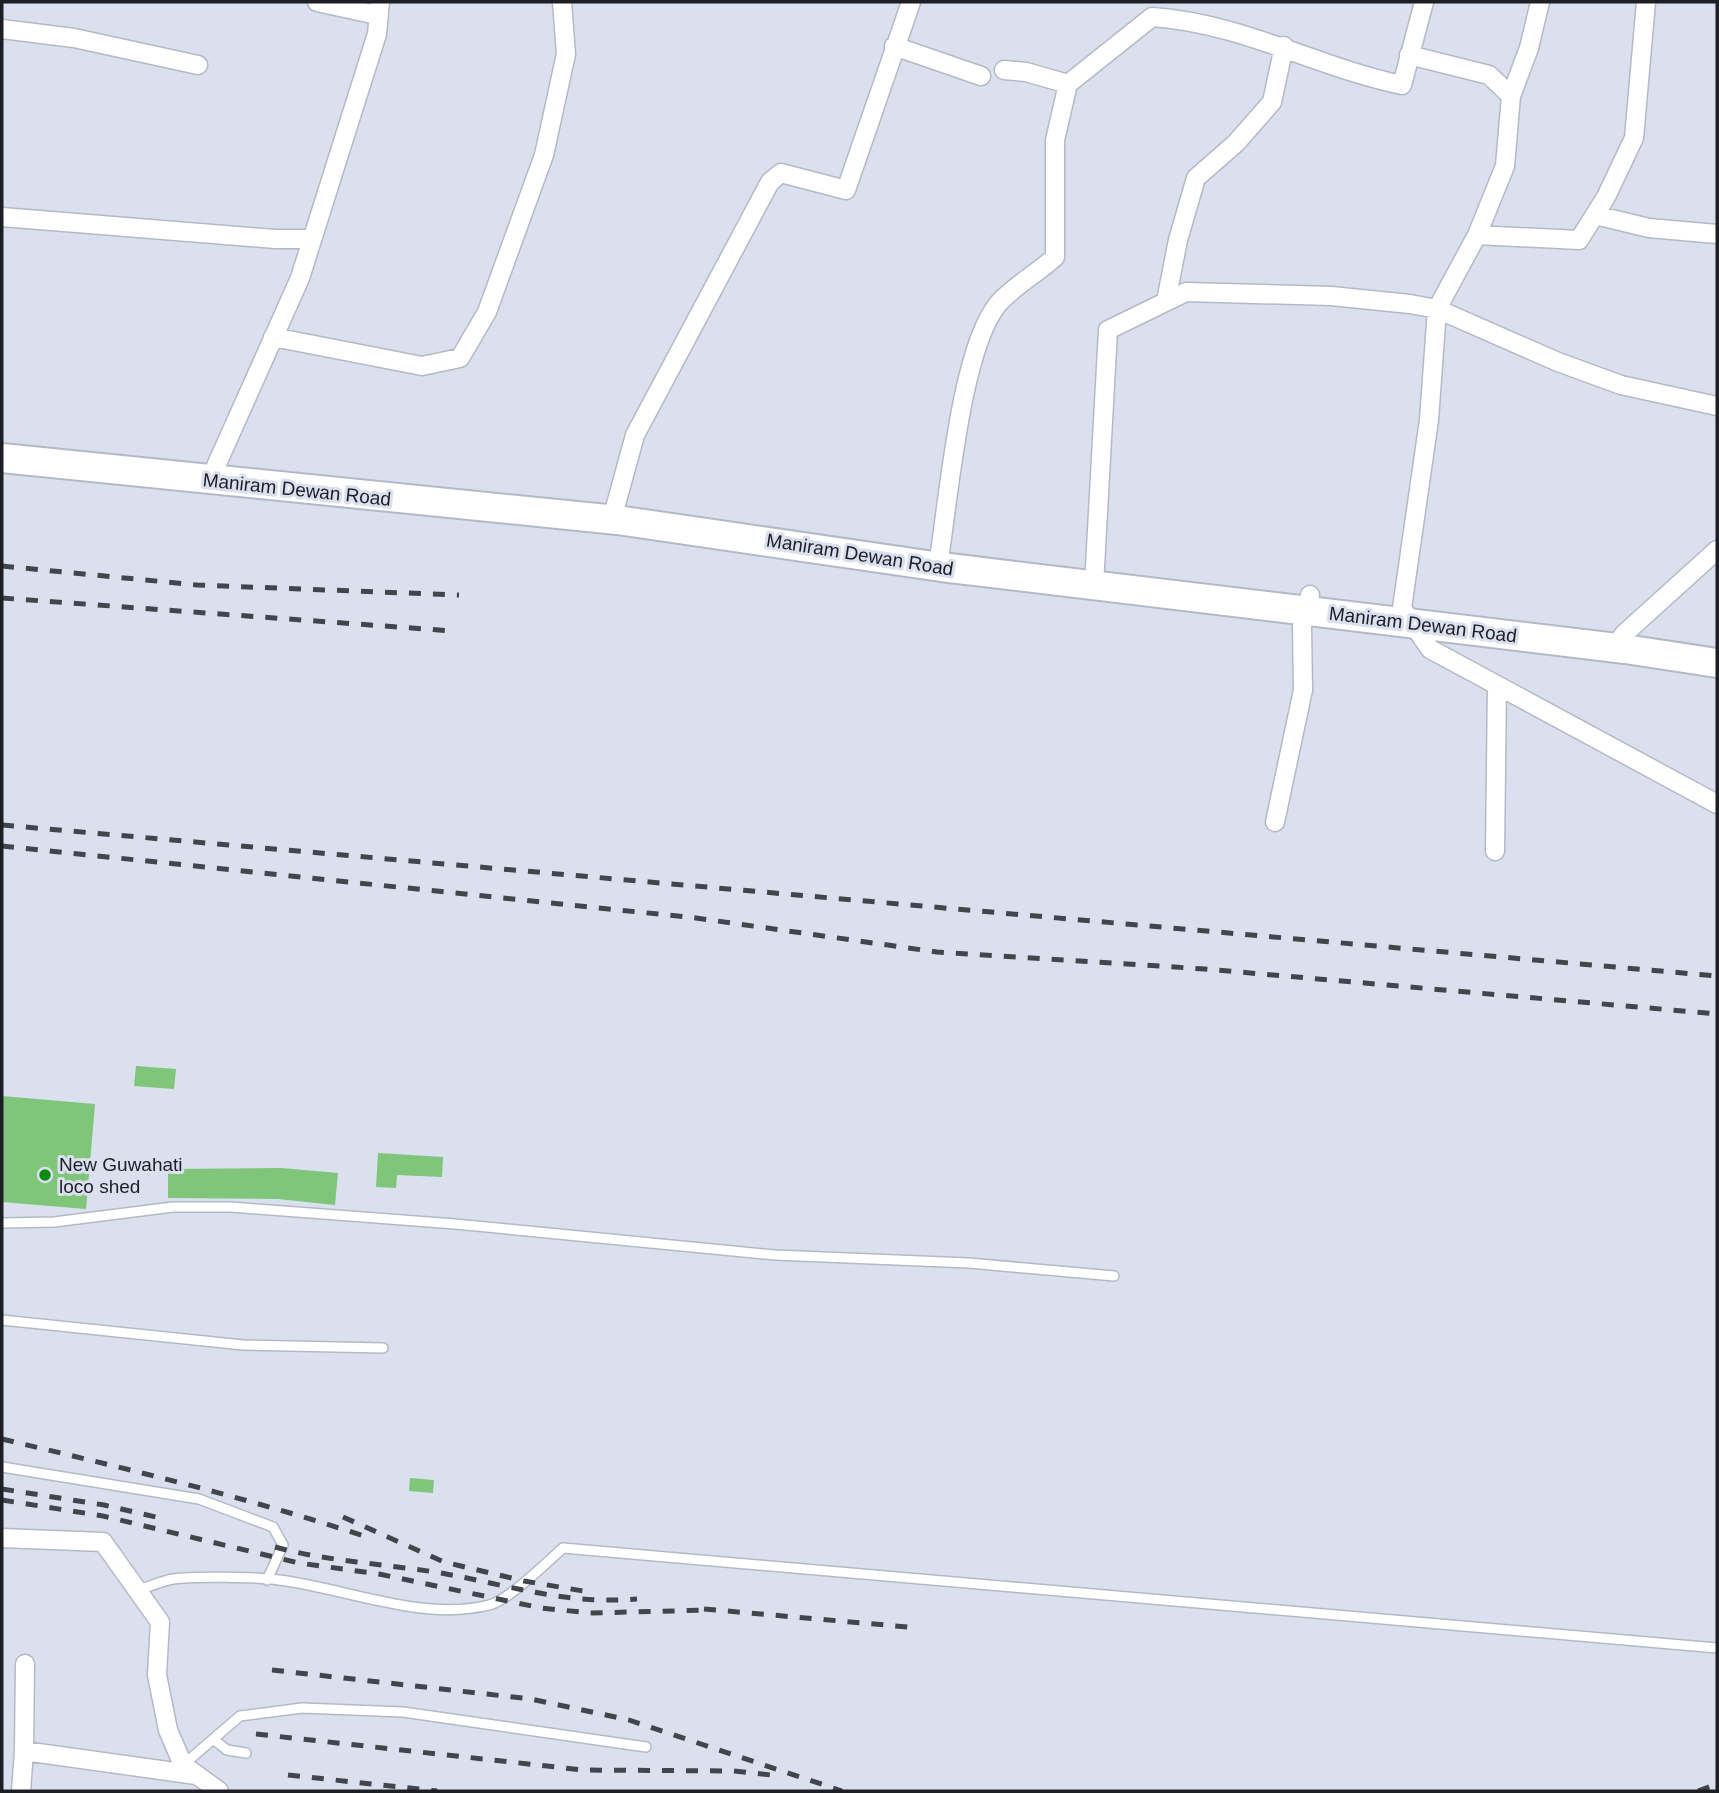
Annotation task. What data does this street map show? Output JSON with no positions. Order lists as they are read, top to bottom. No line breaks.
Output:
{"streets":{"main road":["Maniram Dewan Road"]},"places":["New Guwahati loco shed"]}
